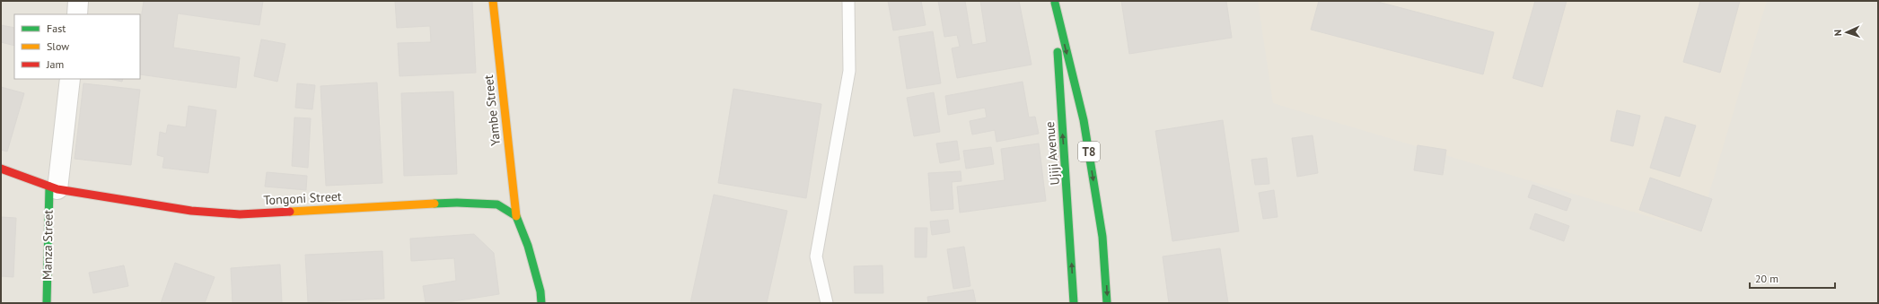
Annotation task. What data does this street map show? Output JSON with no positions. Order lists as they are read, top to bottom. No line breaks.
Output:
{"streets":{"main road":["Yambe Street","T8","Ujiji Avenue","Tongoni Street","Manza Street"]},"crossings":[["Yambe Street","Tongoni Street"],["T8","Ujiji Avenue"],["Tongoni Street","Manza Street"]],"legend":["Fast","Slow","Jam"],"scale_bar":"20 m","north":"left"}
